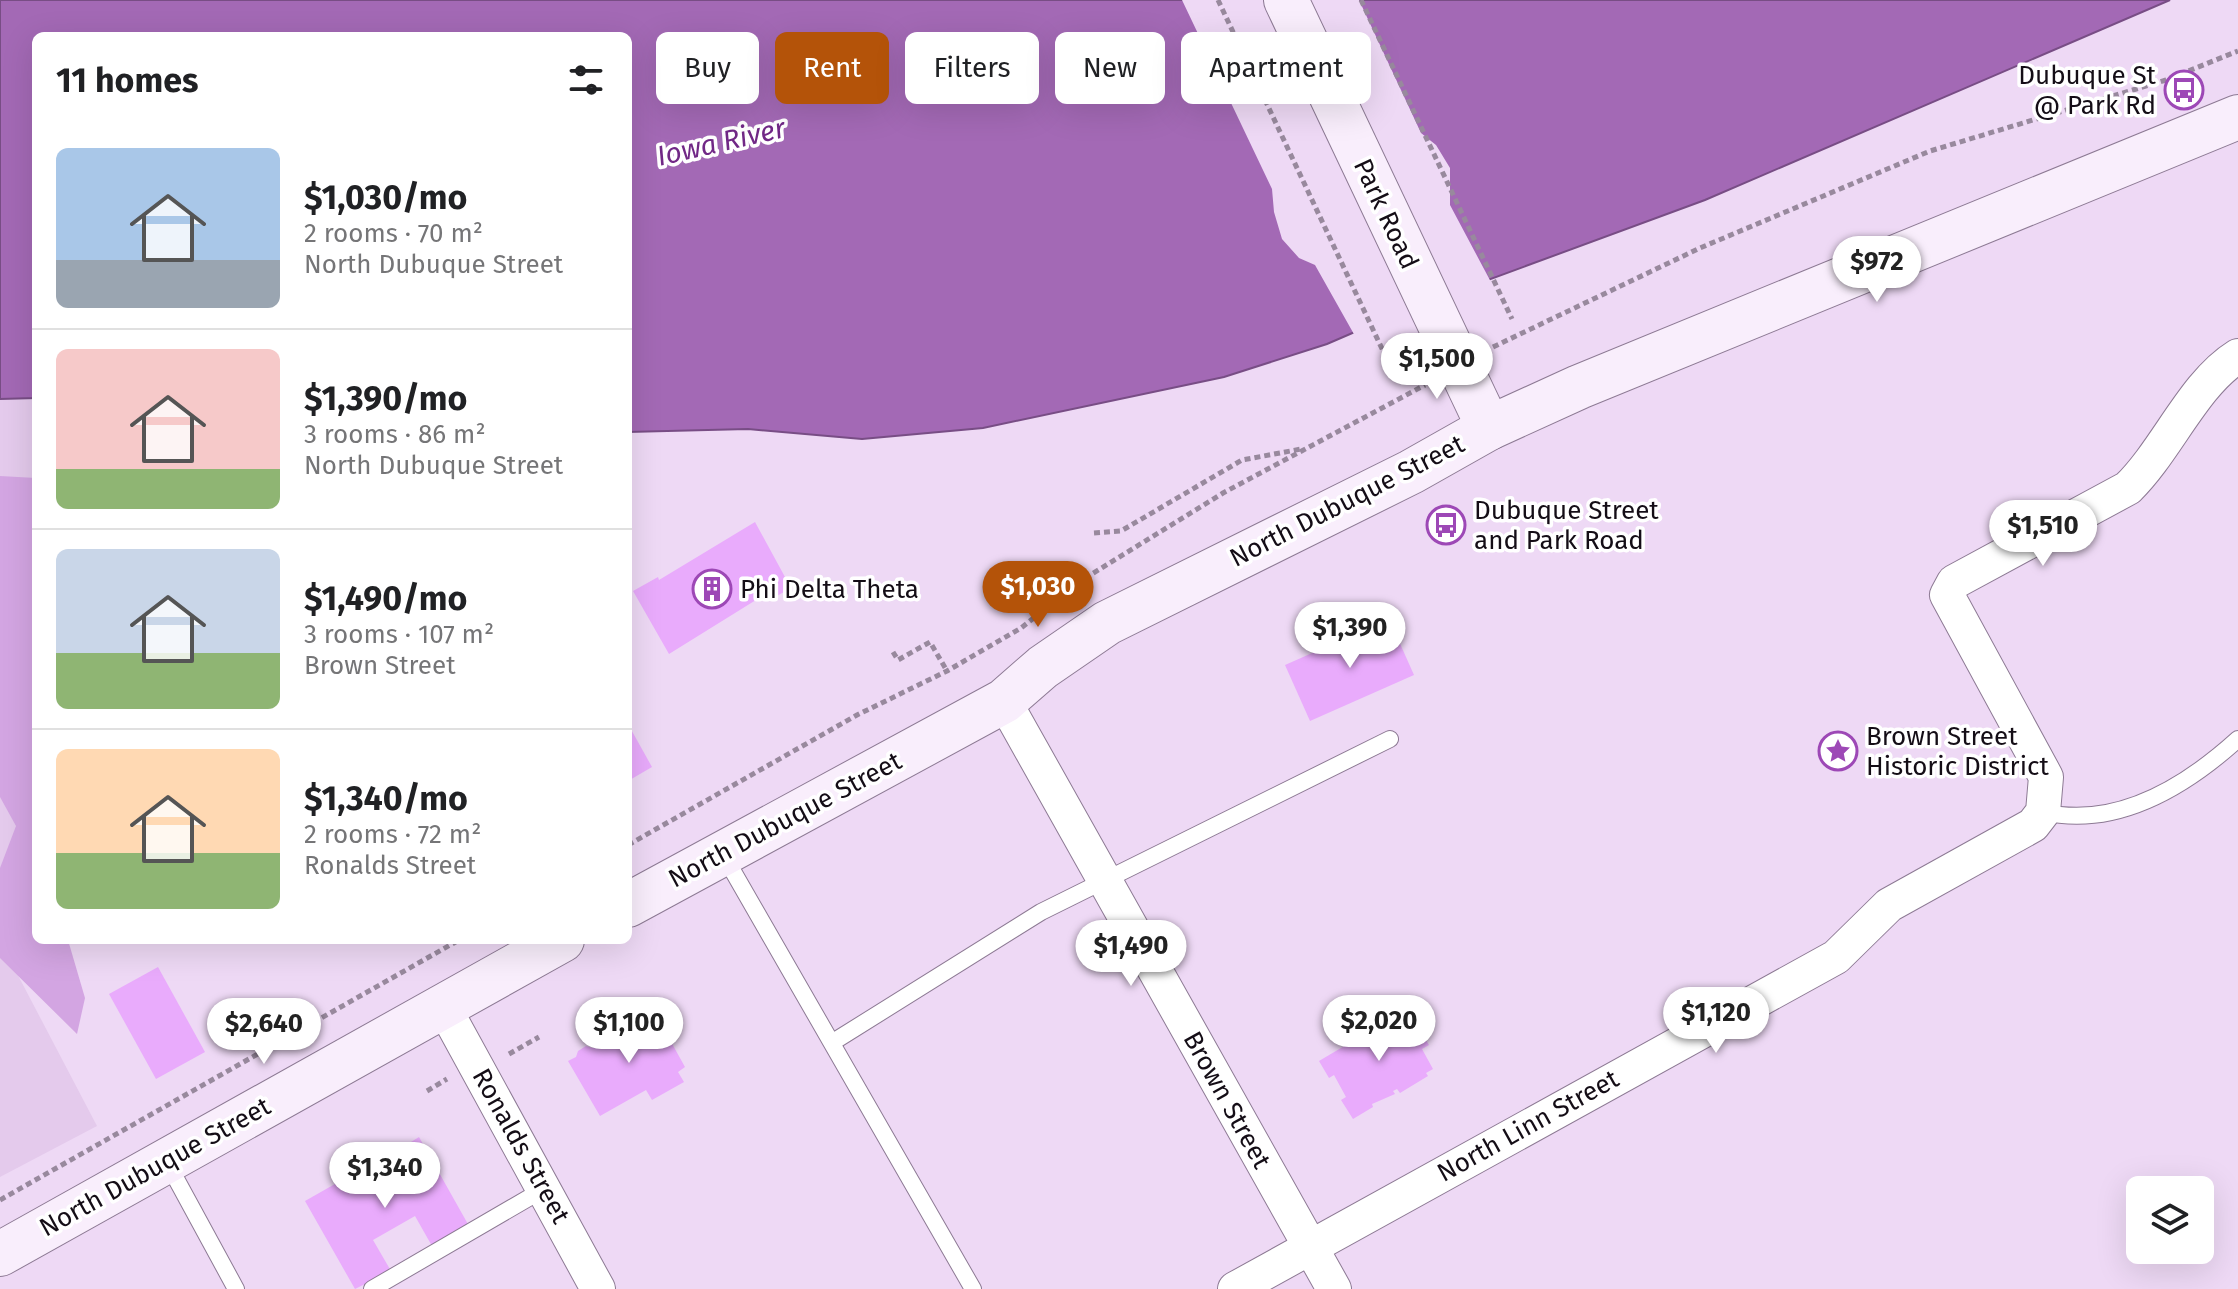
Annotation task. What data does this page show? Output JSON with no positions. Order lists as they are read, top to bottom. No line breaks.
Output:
{"streets":{"main road":["Park Road","North Dubuque Street"],"street":["Brown Street","North Linn Street","Ronalds Street"]},"crossings":[["Park Road","North Dubuque Street"],["North Dubuque Street","Brown Street"],["North Dubuque Street","Ronalds Street"],["Brown Street","North Linn Street"]],"water":["Iowa River"],"places":{"bus stop":["Dubuque St @ Park Rd","Dubuque Street and Park Road"],"building":["Phi Delta Theta"],"place":["Brown Street Historic District"]},"page":{"chip":["Buy","Rent","Filters","New","Apartment"],"heading":"11 homes","list":[{"name":"$1,030/mo","note":"2 rooms · 70 m² · North Dubuque Street"},{"name":"$1,390/mo","note":"3 rooms · 86 m² · North Dubuque Street"},{"name":"$1,490/mo","note":"3 rooms · 107 m² · Brown Street"},{"name":"$1,340/mo","note":"2 rooms · 72 m² · Ronalds Street"}],"price":["$972","$1,500","$1,510","$1,030","$1,390","$1,490","$1,120","$2,020","$1,100","$2,640","$1,340"]}}
